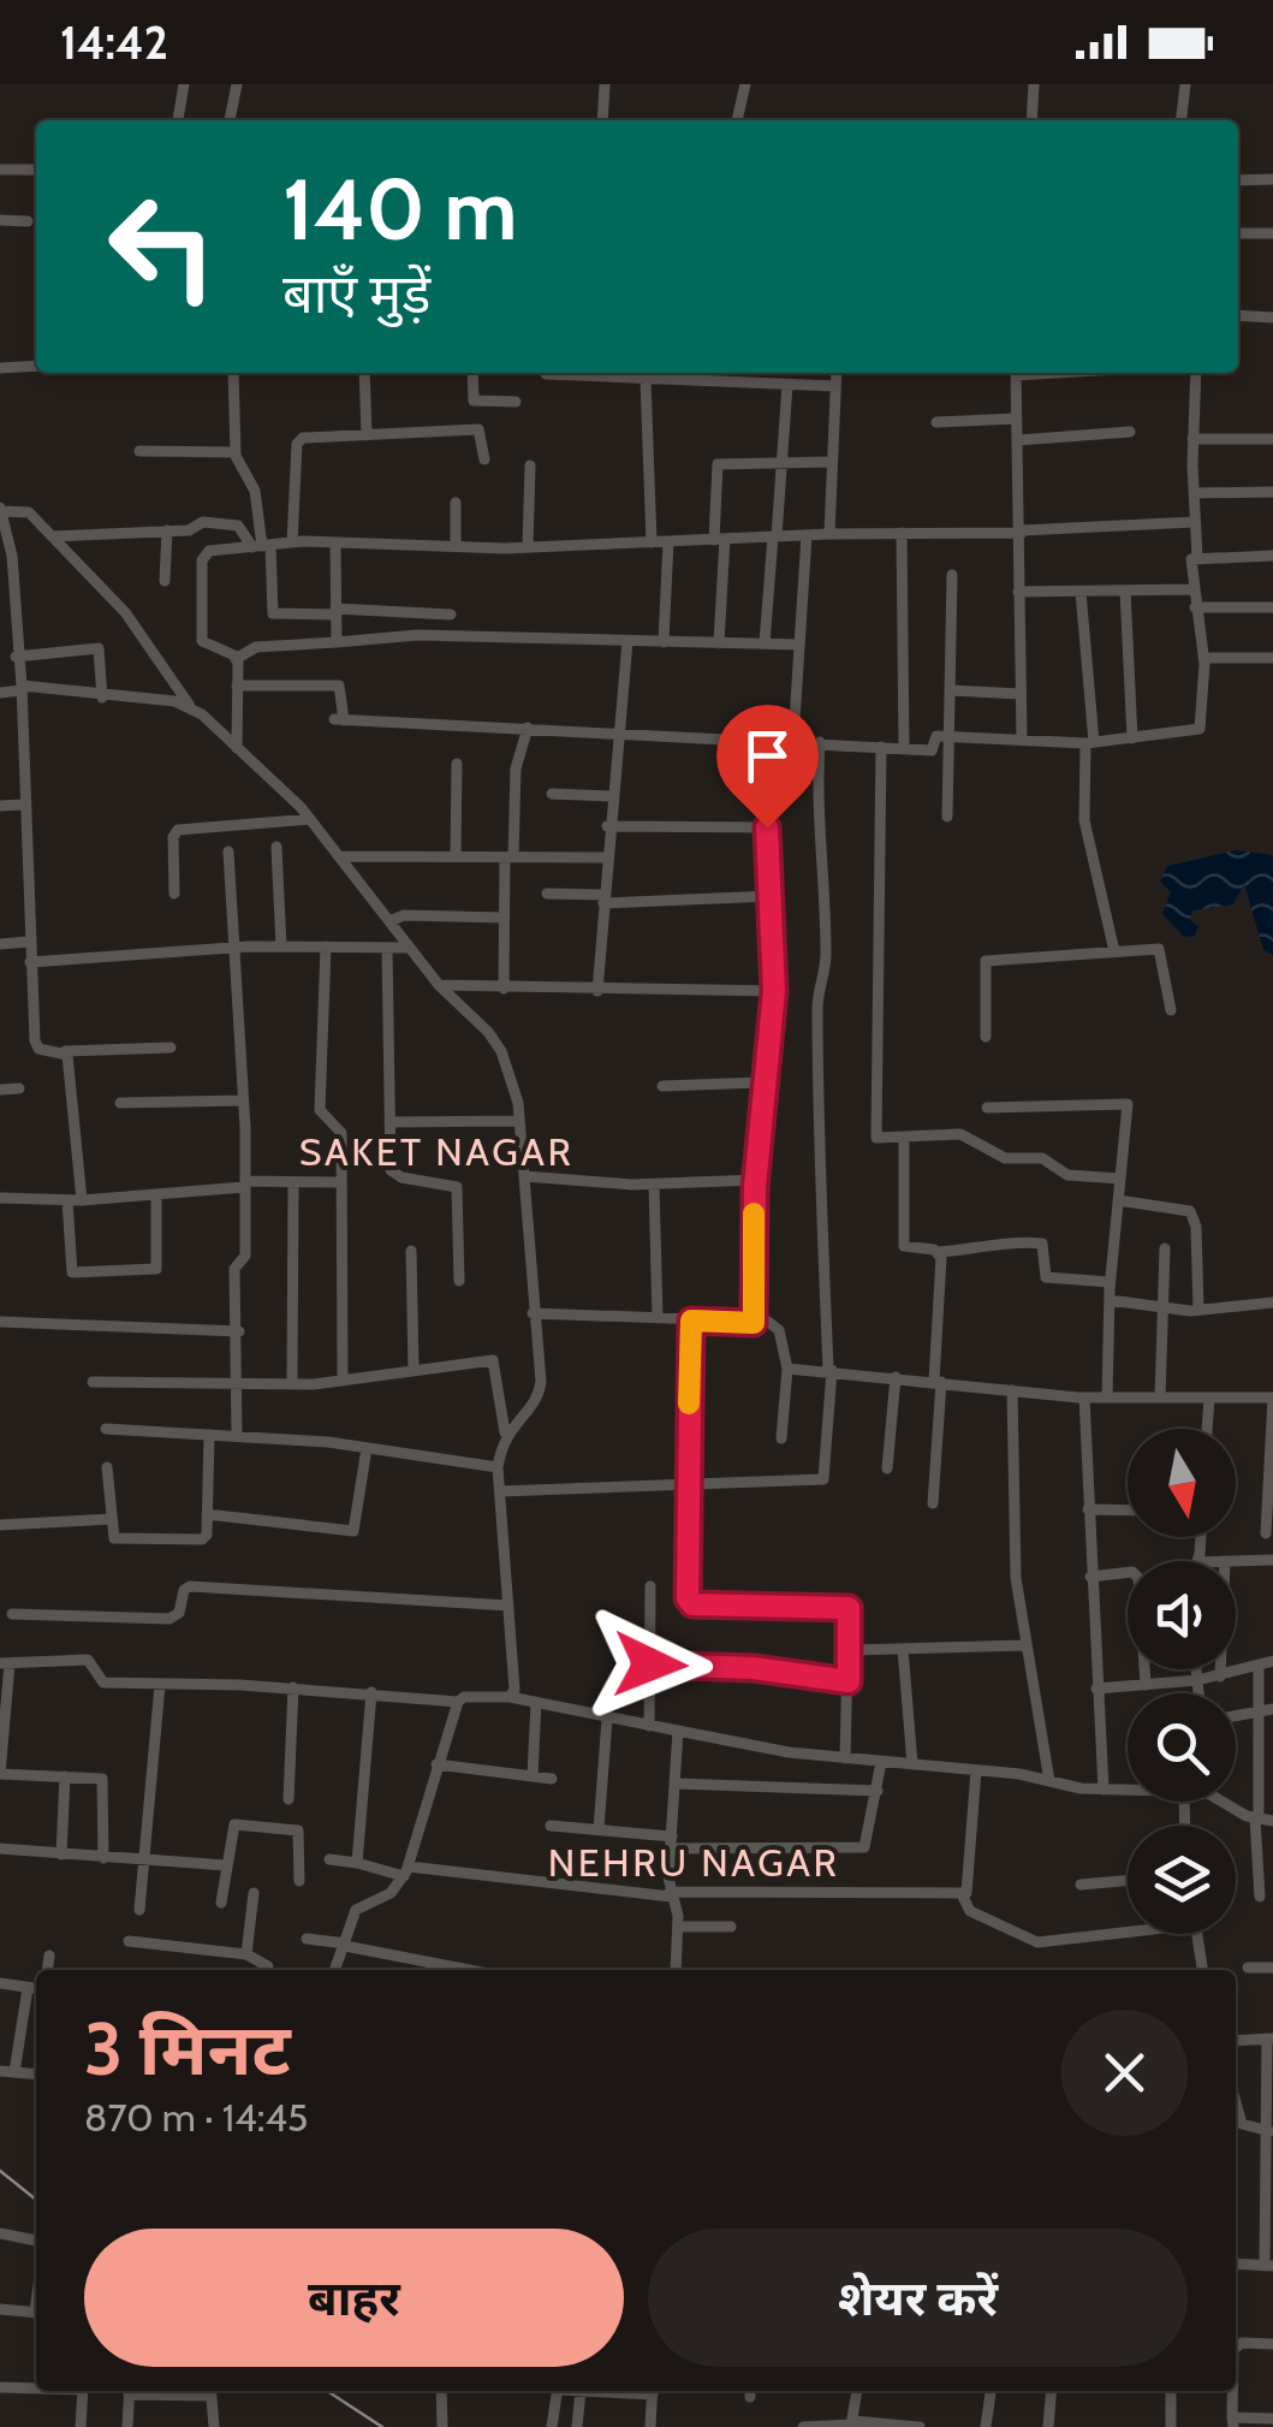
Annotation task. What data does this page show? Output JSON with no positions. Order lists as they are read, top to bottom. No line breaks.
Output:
{"districts":["SAKET NAGAR","NEHRU NAGAR"],"north":"bottom","page":{"status":"14:42","turn":["140 m","बाएँ मुड़ें"],"heading":["3 मिनट","870 m · 14:45"],"buttons":["बाहर","शेयर करें"]}}
